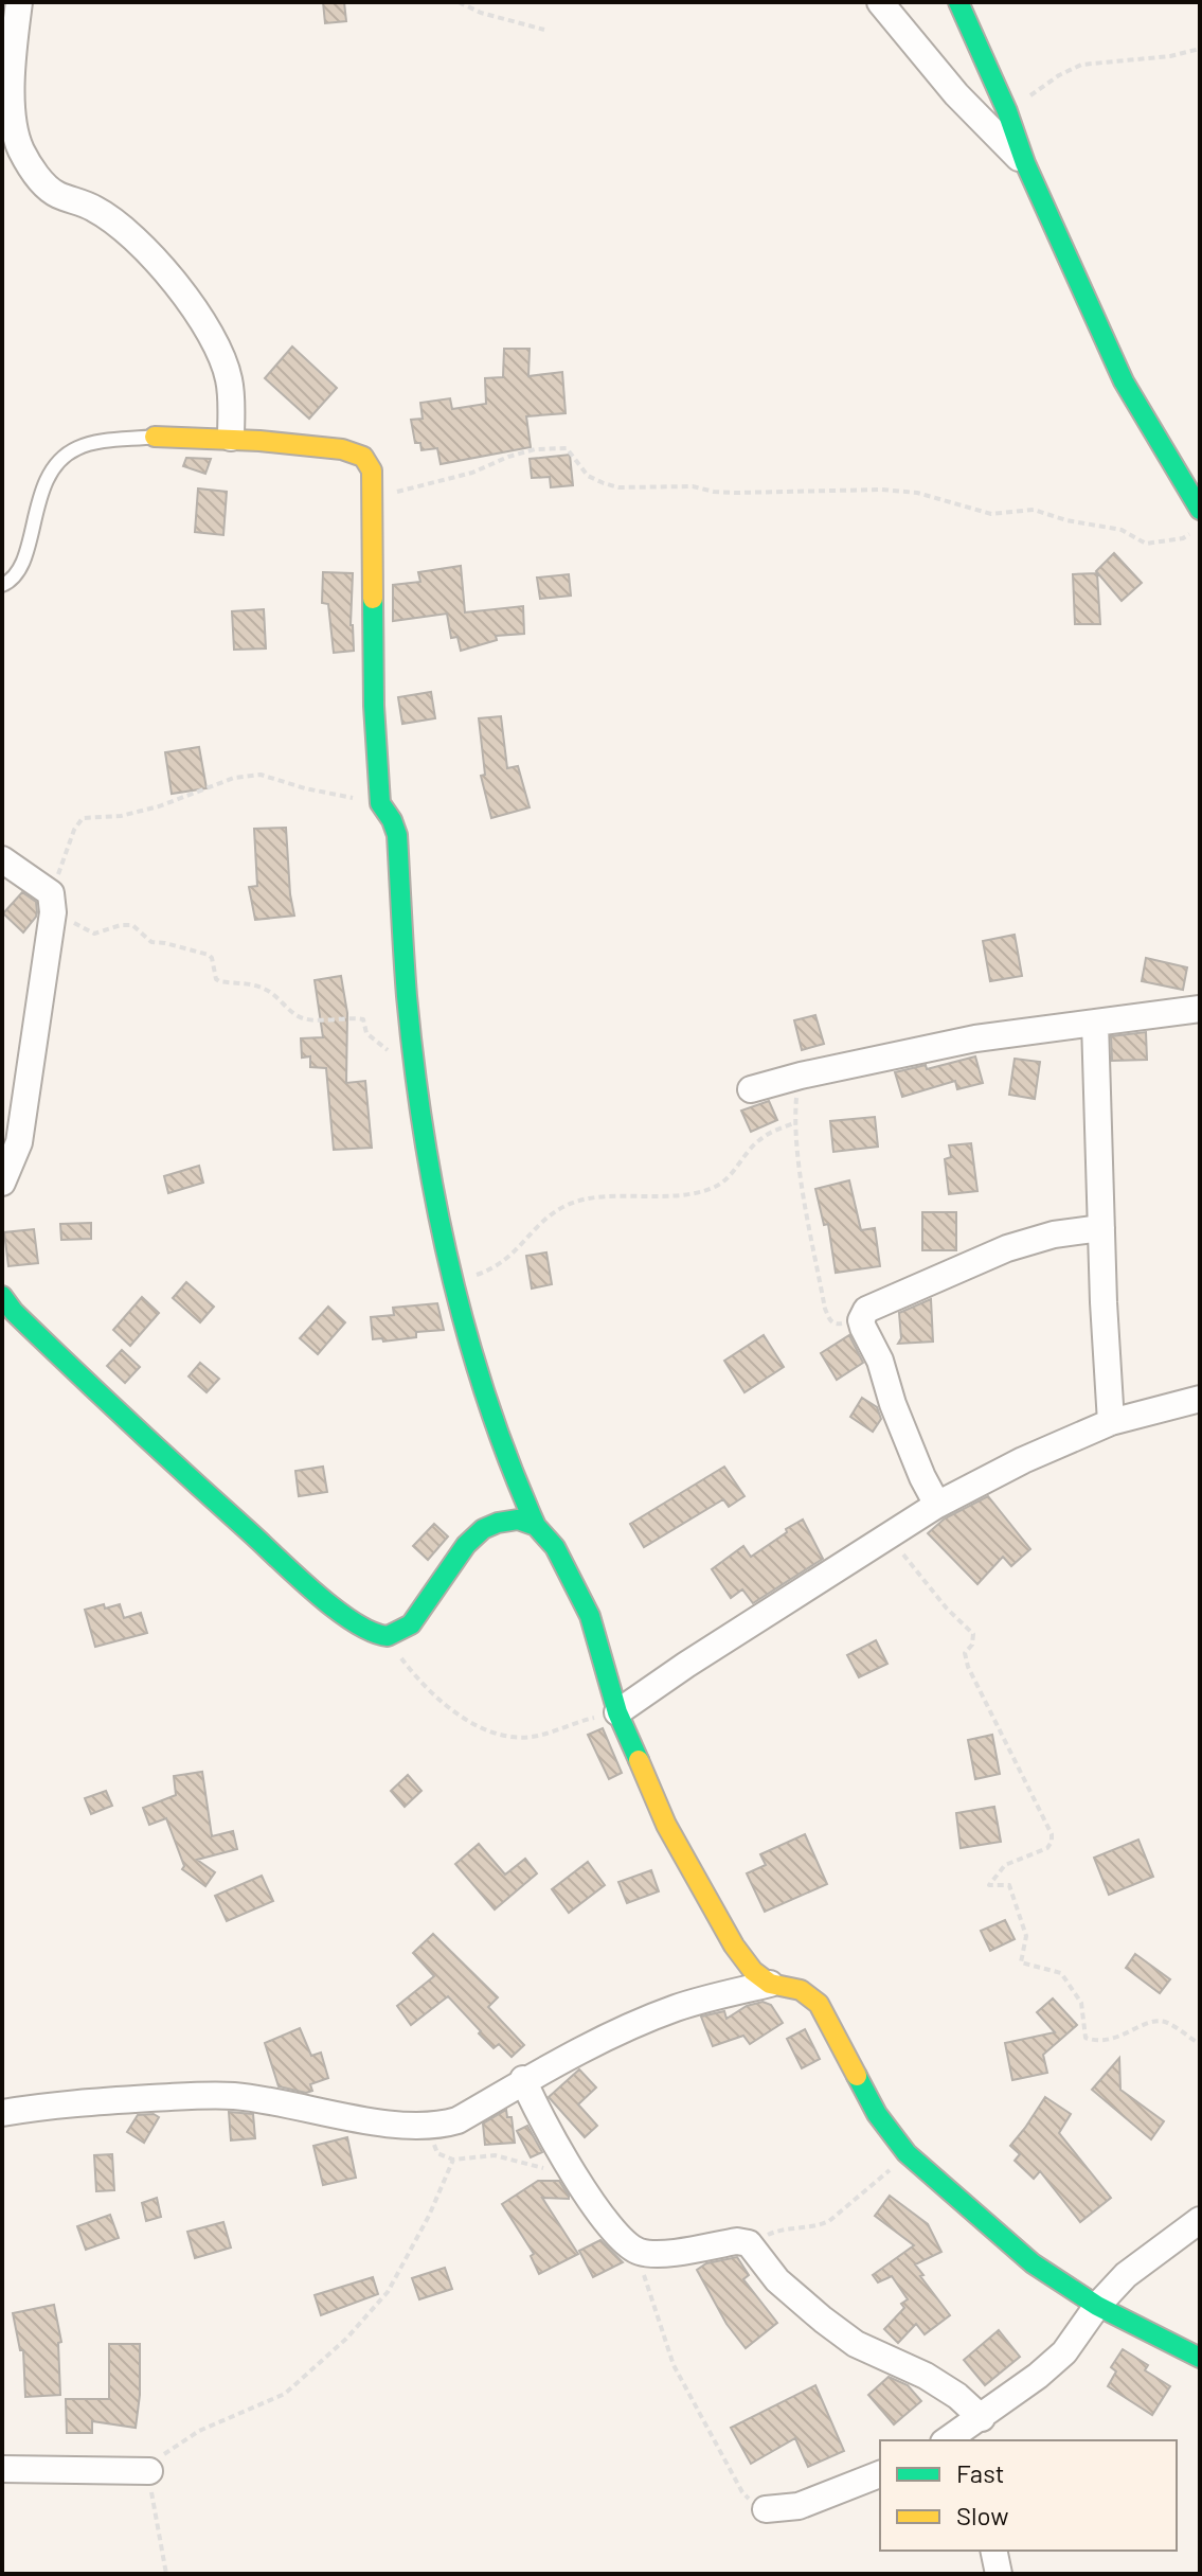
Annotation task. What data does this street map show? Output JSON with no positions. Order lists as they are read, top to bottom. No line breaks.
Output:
{"legend":["Fast","Slow"]}
